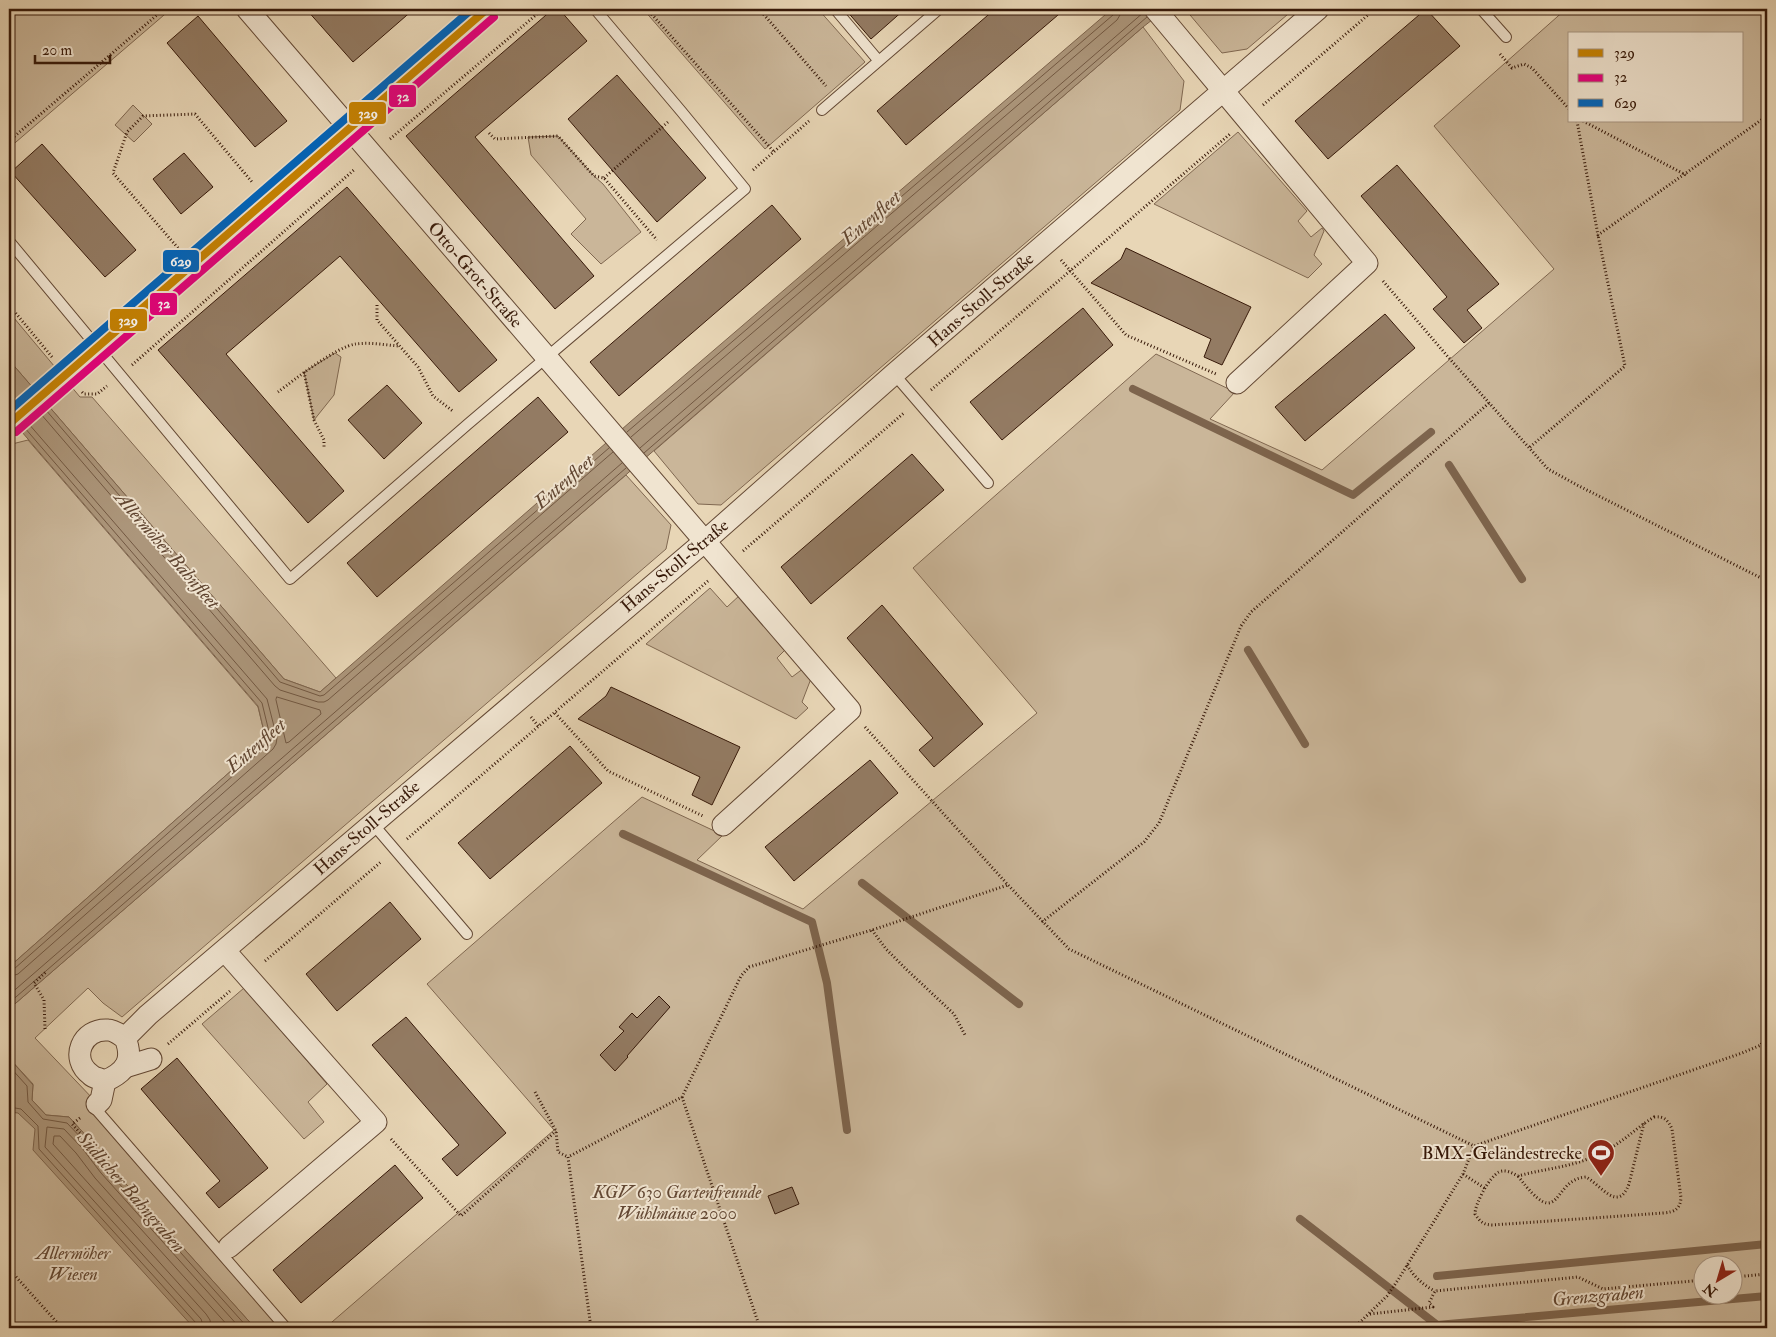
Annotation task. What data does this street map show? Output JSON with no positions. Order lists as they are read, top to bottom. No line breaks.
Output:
{"streets":{"street":["Otto-Grot-Straße","Hans-Stoll-Straße"]},"crossings":[["Otto-Grot-Straße","Hans-Stoll-Straße"]],"water":["Entenfleet","Allermöher Bahnfleet","Südlicher Bahngraben","Grenzgraben"],"parks":["KGV 630 Gartenfreunde Wühlmäuse 2000","Allermöher Wiesen"],"places":{"sports":["BMX-Geländestrecke"]},"lines":["transit line 329","transit line 629","transit line 32"],"legend":["329","32","629"],"scale_bar":"20 m","north":"bottom left"}
